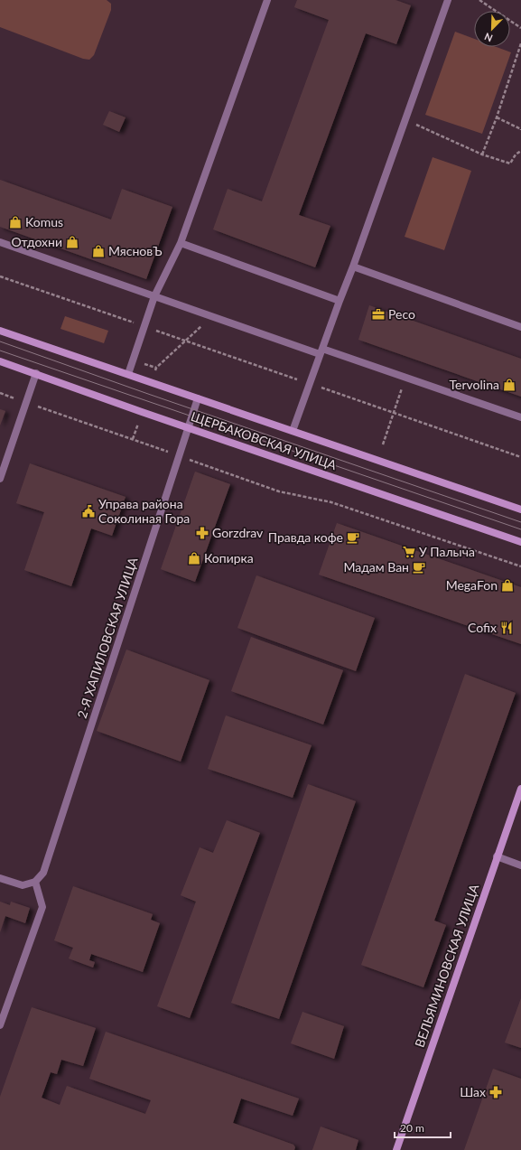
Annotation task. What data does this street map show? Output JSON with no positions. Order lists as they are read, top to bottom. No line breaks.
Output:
{"streets":{"main road":["ЩЕРБАКОВСКАЯ УЛИЦА","ВЕЛЬЯМИНОВСКАЯ УЛИЦА"],"street":["2-Я ХАПИЛОВСКАЯ УЛИЦА"]},"crossings":[["ЩЕРБАКОВСКАЯ УЛИЦА","2-Я ХАПИЛОВСКАЯ УЛИЦА"]],"places":{"shop":["Komus","Отдохни","МясновЪ","Tervolina","Копирка","MegaFon"],"office":["Ресо"],"public building":["Управа района Соколиная Гора"],"pharmacy":["Gorzdrav","Шах"],"cafe":["Правда кофе","Мадам Ван"],"supermarket":["У Палыча"],"restaurant":["Cofix"]},"scale_bar":"20 m","north":"bottom left"}
